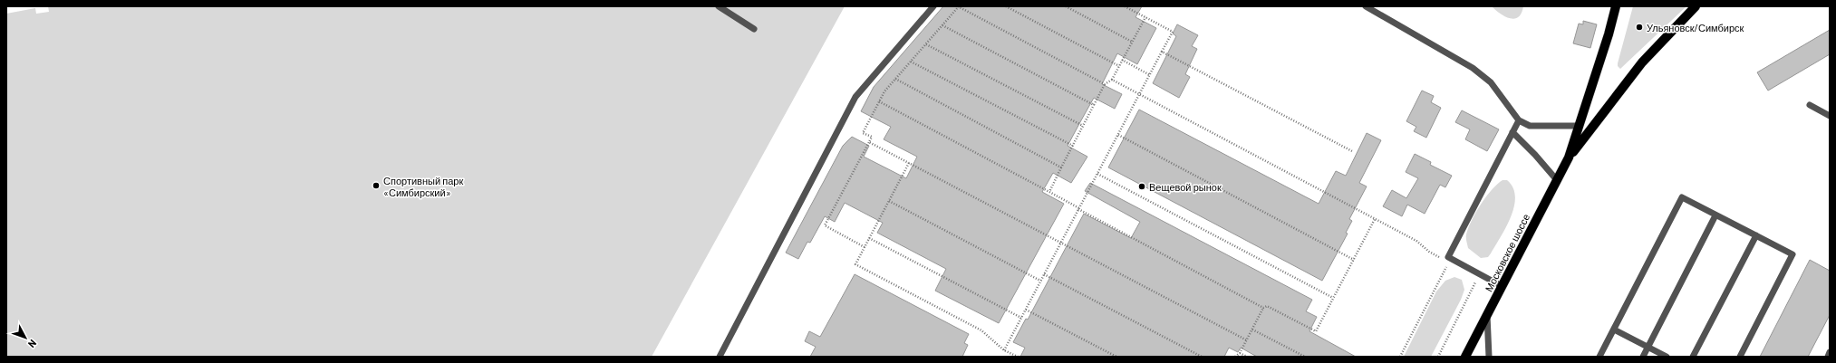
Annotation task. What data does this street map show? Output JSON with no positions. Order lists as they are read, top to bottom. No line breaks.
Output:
{"streets":{"main road":["Московское шоссе"]},"places":["Ульяновск/Симбирск","Спортивный парк «Симбирский»","Вещевой рынок"],"north":"bottom right"}
